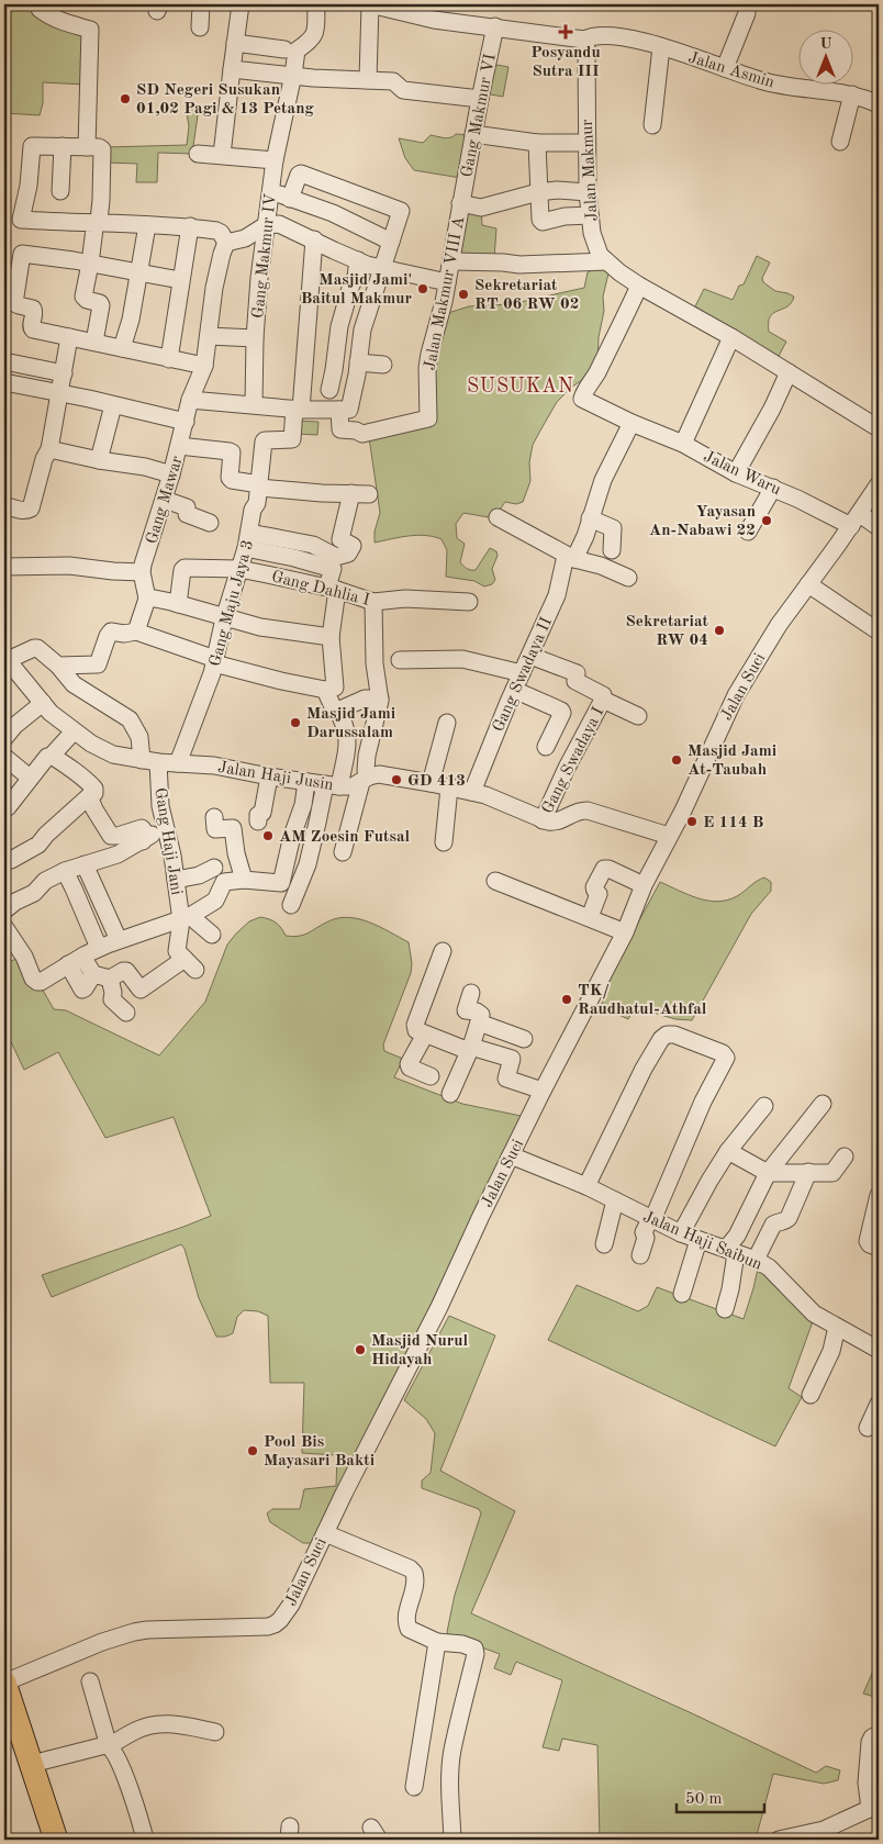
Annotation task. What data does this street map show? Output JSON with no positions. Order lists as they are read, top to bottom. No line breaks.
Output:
{"streets":{"street":["Jalan Asmin","Gang Makmur VI","Jalan Makmur","Gang Makmur IV","Jalan Makmur VIII A","Jalan Waru","Gang Mawar","Gang Dahlia I","Gang Maju Jaya 3","Gang Swadaya II","Jalan Suci","Gang Swadaya I","Jalan Haji Jusin","Gang Haji Jani","Jalan Haji Saibun"]},"crossings":[["Jalan Asmin","Jalan Makmur"],["Gang Makmur VI","Jalan Makmur VIII A"],["Jalan Makmur","Jalan Waru"],["Jalan Waru","Gang Swadaya II"],["Jalan Waru","Jalan Suci"],["Gang Dahlia I","Gang Maju Jaya 3"],["Gang Maju Jaya 3","Jalan Haji Jusin"],["Gang Swadaya II","Jalan Haji Jusin"],["Jalan Suci","Jalan Haji Saibun"],["Gang Swadaya I","Jalan Haji Jusin"],["Jalan Haji Jusin","Gang Haji Jani"]],"districts":["SUSUKAN"],"places":{"health":["Posyandu Sutra III"],"other":["SD Negeri Susukan 01,02 Pagi & 13 Petang","Masjid Jami' Baitul Makmur","Sekretariat RT 06 RW 02","Yayasan An-Nabawi 22","Sekretariat RW 04","Masjid Jami Darussalam","Masjid Jami At-Taubah","GD 413","E 114 B","AM Zoesin Futsal","TK/ Raudhatul-Athfal","Masjid Nurul Hidayah","Pool Bis Mayasari Bakti"]},"scale_bar":"50 m","north":"top"}
